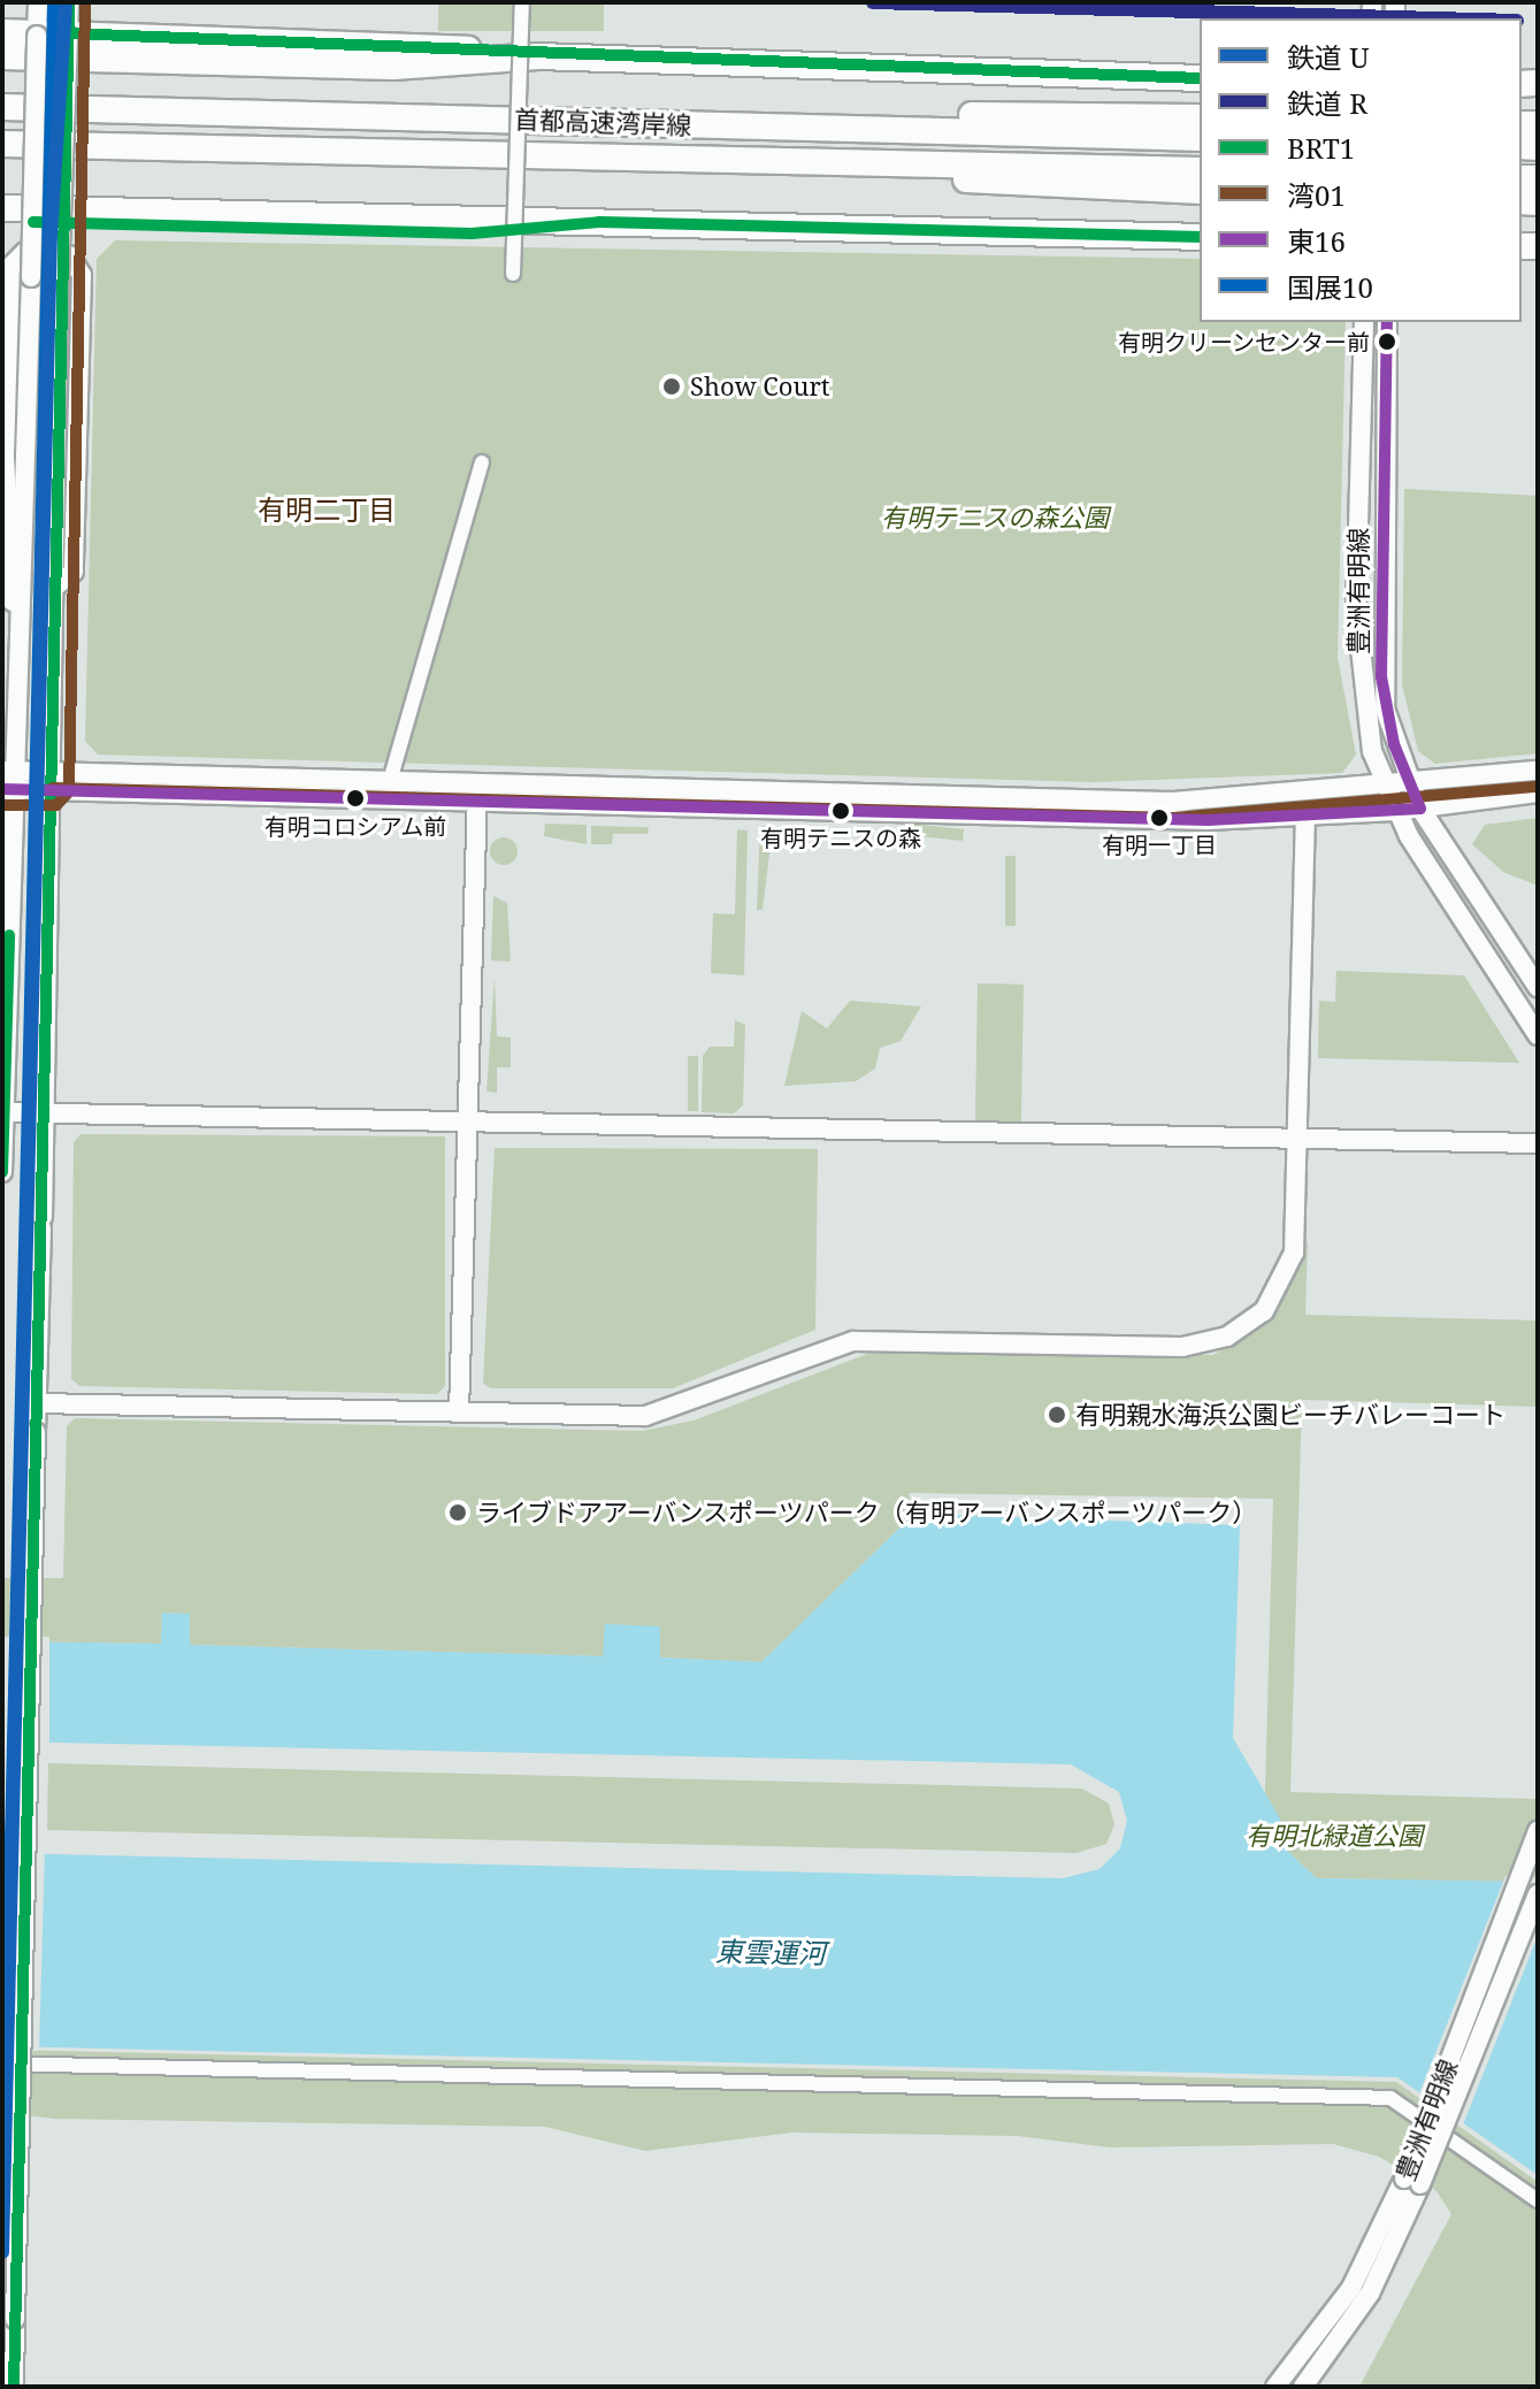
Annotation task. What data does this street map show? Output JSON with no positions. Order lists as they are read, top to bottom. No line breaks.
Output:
{"streets":{"highway":["首都高速湾岸線"],"street":["豊洲有明線"]},"districts":["有明二丁目"],"water":["東雲運河"],"parks":["有明テニスの森公園","有明北緑道公園"],"places":["有明クリーンセンター前","Show Court","有明コロシアム前","有明テニスの森","有明一丁目","有明親水海浜公園ビーチバレーコート","ライブドアアーバンスポーツパーク（有明アーバンスポーツパーク）"],"lines":["rail line U","rail line R","transit line BRT1","transit line 湾01","transit line 国展10","transit line 東16"],"legend":["鉄道 U","鉄道 R","BRT1","湾01","東16","国展10"]}
